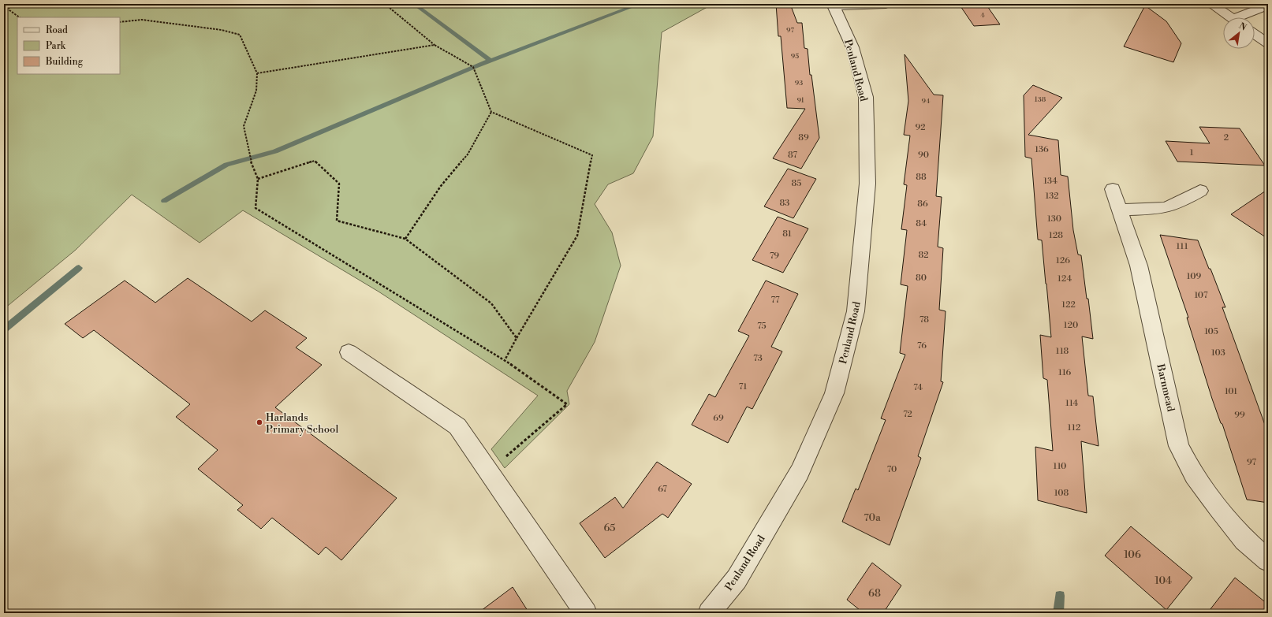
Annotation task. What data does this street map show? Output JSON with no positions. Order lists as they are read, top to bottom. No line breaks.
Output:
{"streets":{"street":["Penland Road","Barnmead"]},"places":["Harlands Primary School"],"house_numbers":["4","97","95","93","138","91","94","92","89","2","136","1","87","90","88","134","85","132","83","86","130","84","81","128","111","82","79","126","109","80","124","107","77","122","78","120","75","105","76","118","103","73","116","71","74","101","114","72","99","69","112","97","110","70","67","108","70a","65","106","104","68"],"legend":["Road","Park","Building"],"north":"top right"}
